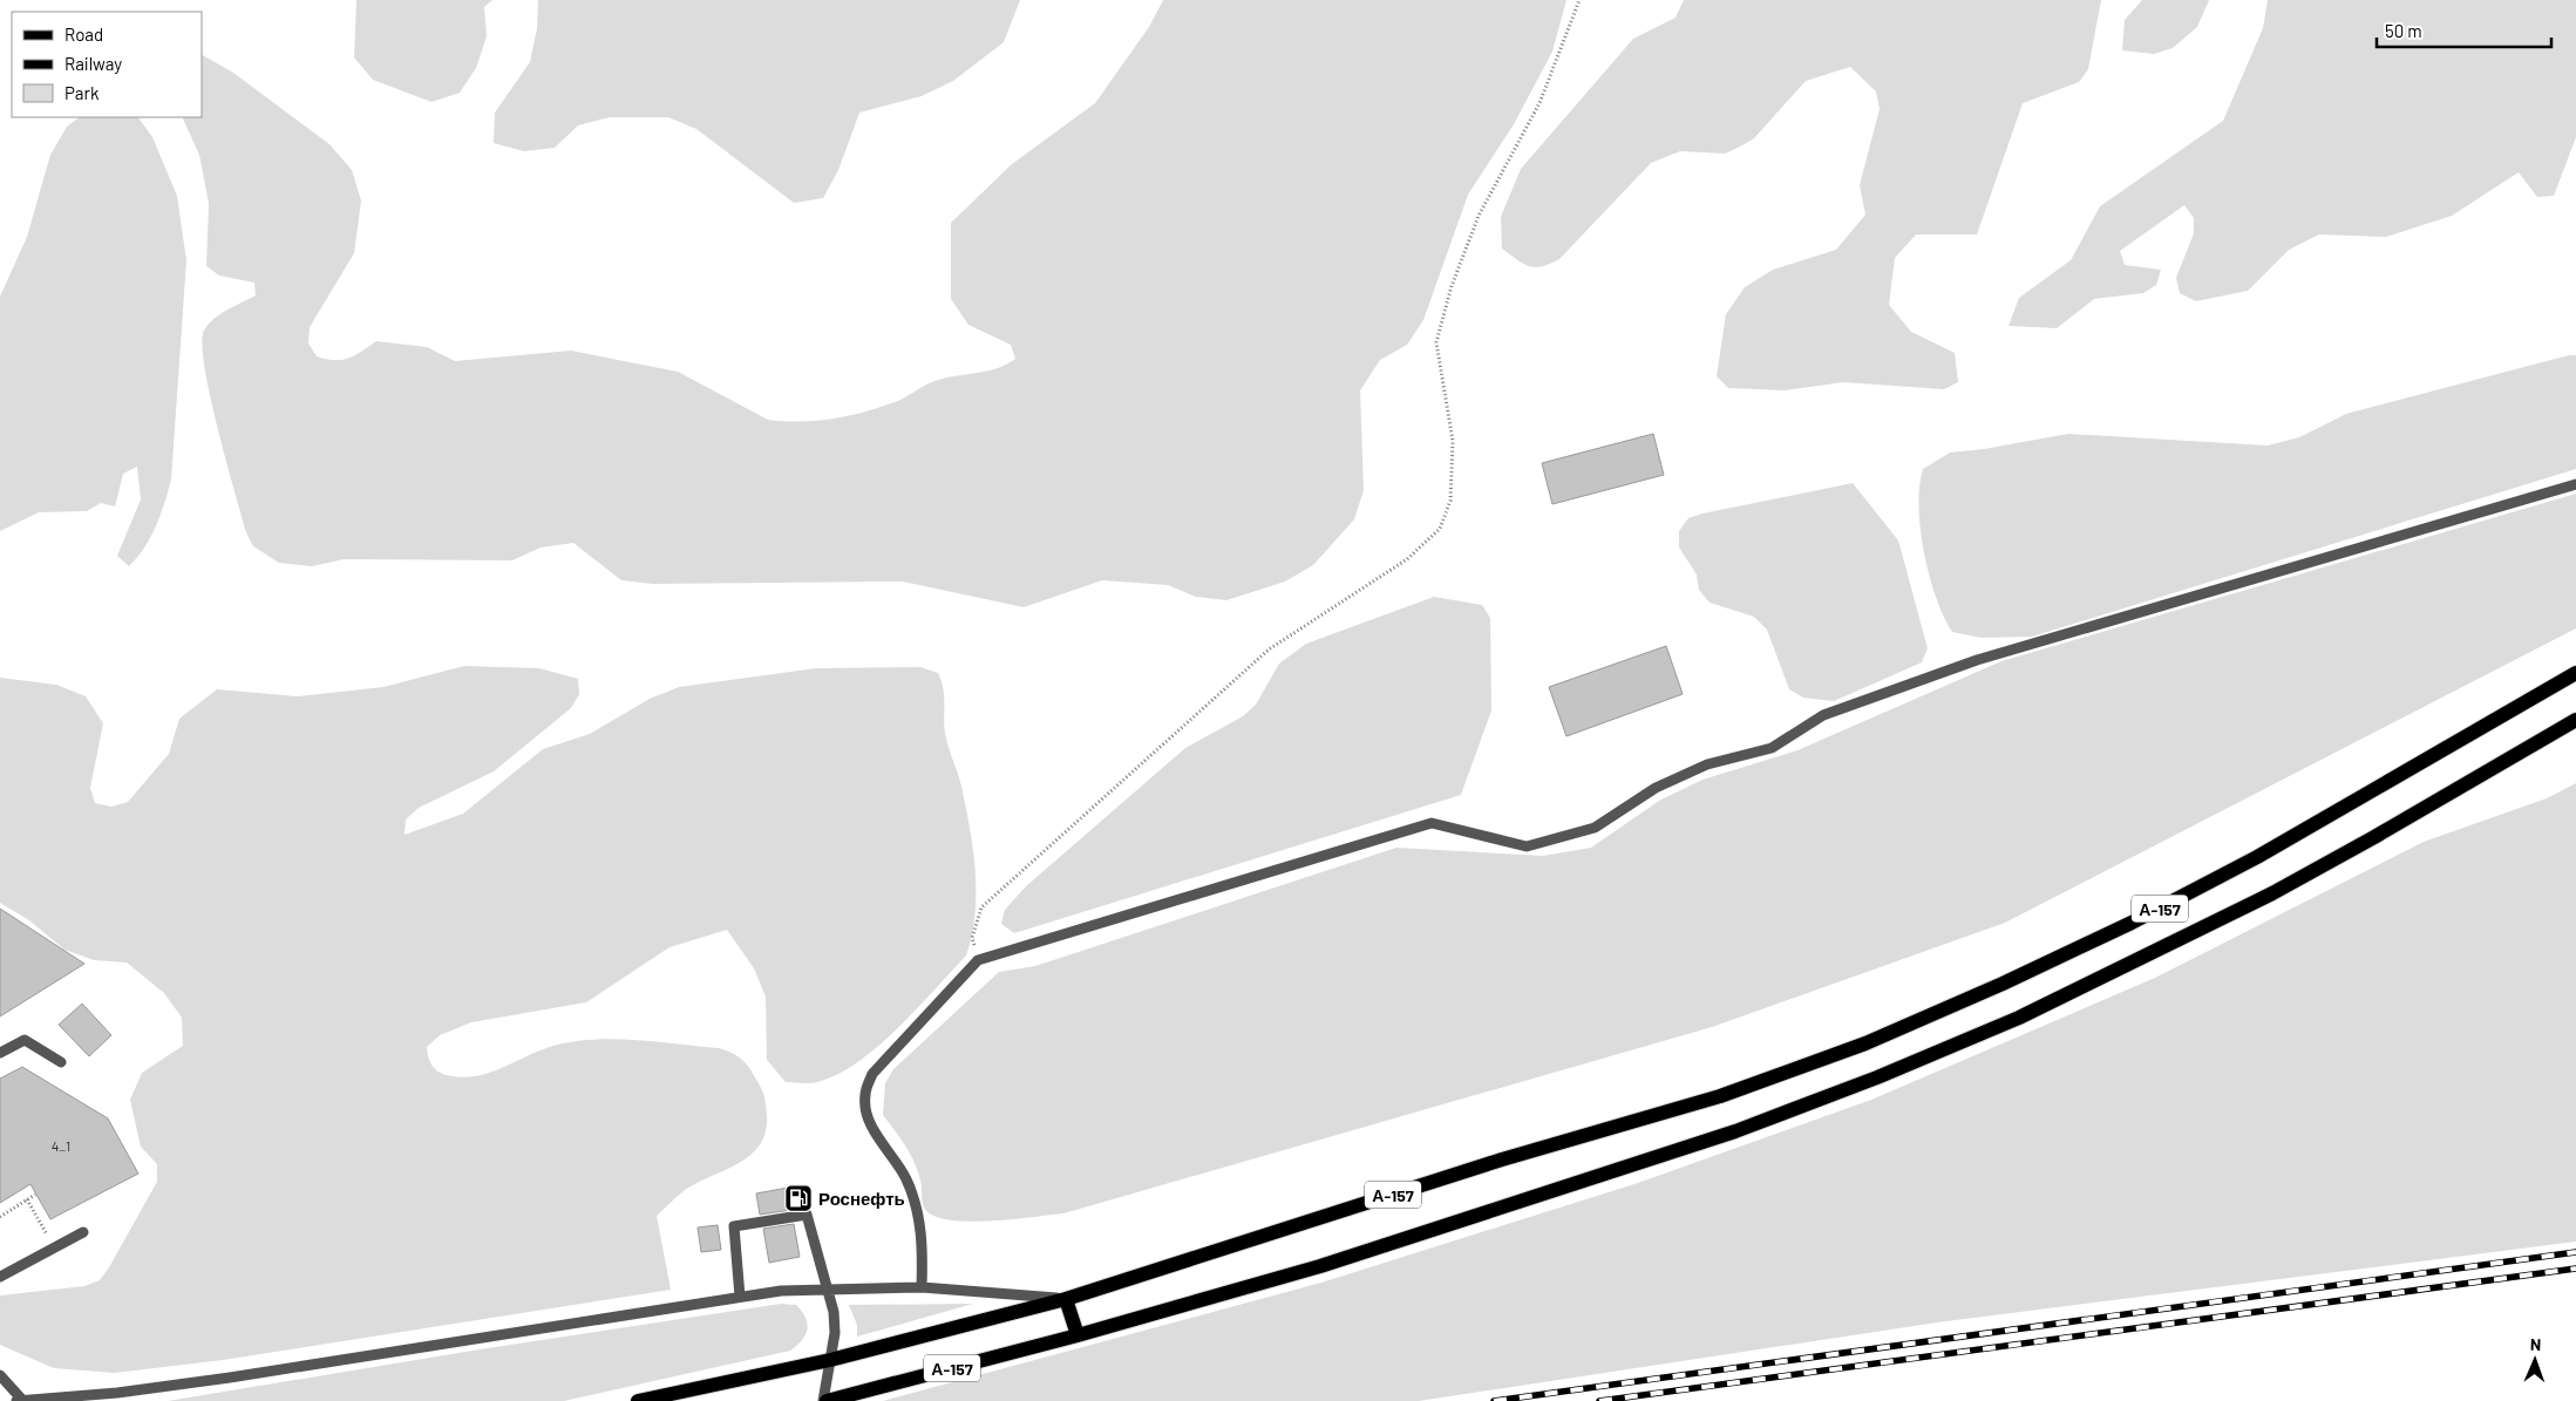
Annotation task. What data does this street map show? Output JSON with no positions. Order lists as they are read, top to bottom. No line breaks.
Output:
{"streets":{"main road":["А-157"]},"places":{"fuel station":["Роснефть"]},"house_numbers":["4_1"],"legend":["Road","Railway","Park"],"scale_bar":"50 m","north":"top"}
